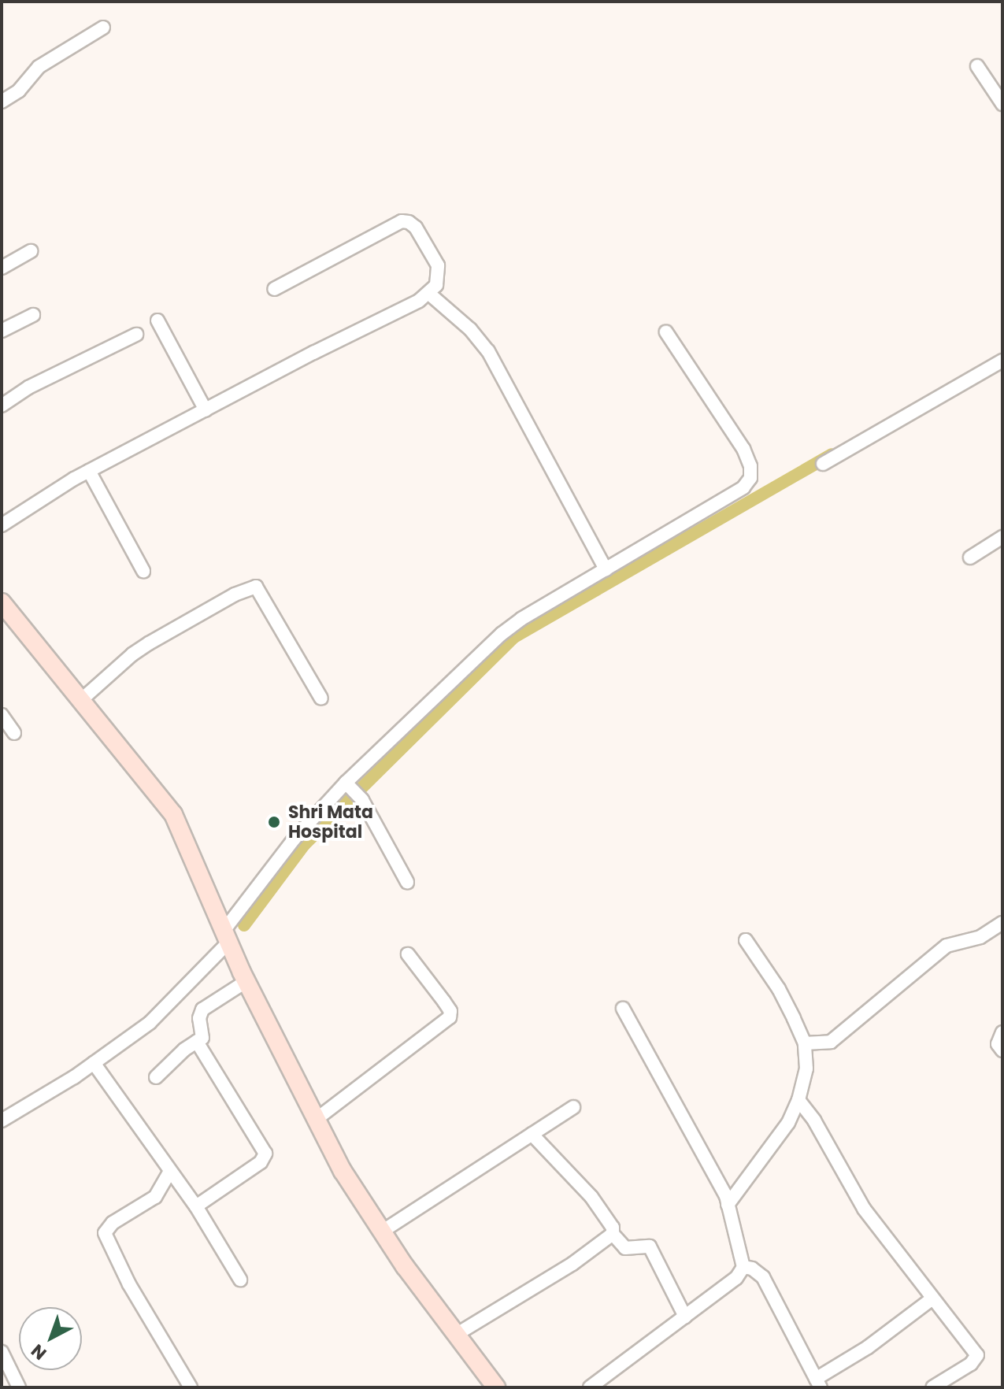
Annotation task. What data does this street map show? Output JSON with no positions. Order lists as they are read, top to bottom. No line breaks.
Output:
{"places":["Shri Mata Hospital"],"north":"bottom left"}
